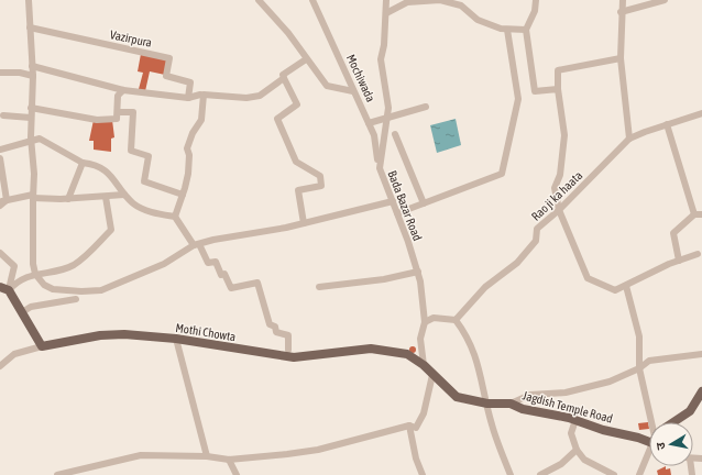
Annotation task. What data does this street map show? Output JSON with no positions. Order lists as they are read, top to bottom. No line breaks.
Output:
{"streets":{"main road":["Mothi Chowta","Jagdish Temple Road"],"street":["Vazirpura","Mochiwada","Rao ji ka haata","Bada Bazar Road"]},"crossings":[["Mochiwada","Bada Bazar Road"],["Bada Bazar Road","Mothi Chowta"],["Mothi Chowta","Jagdish Temple Road"]],"north":"left"}
